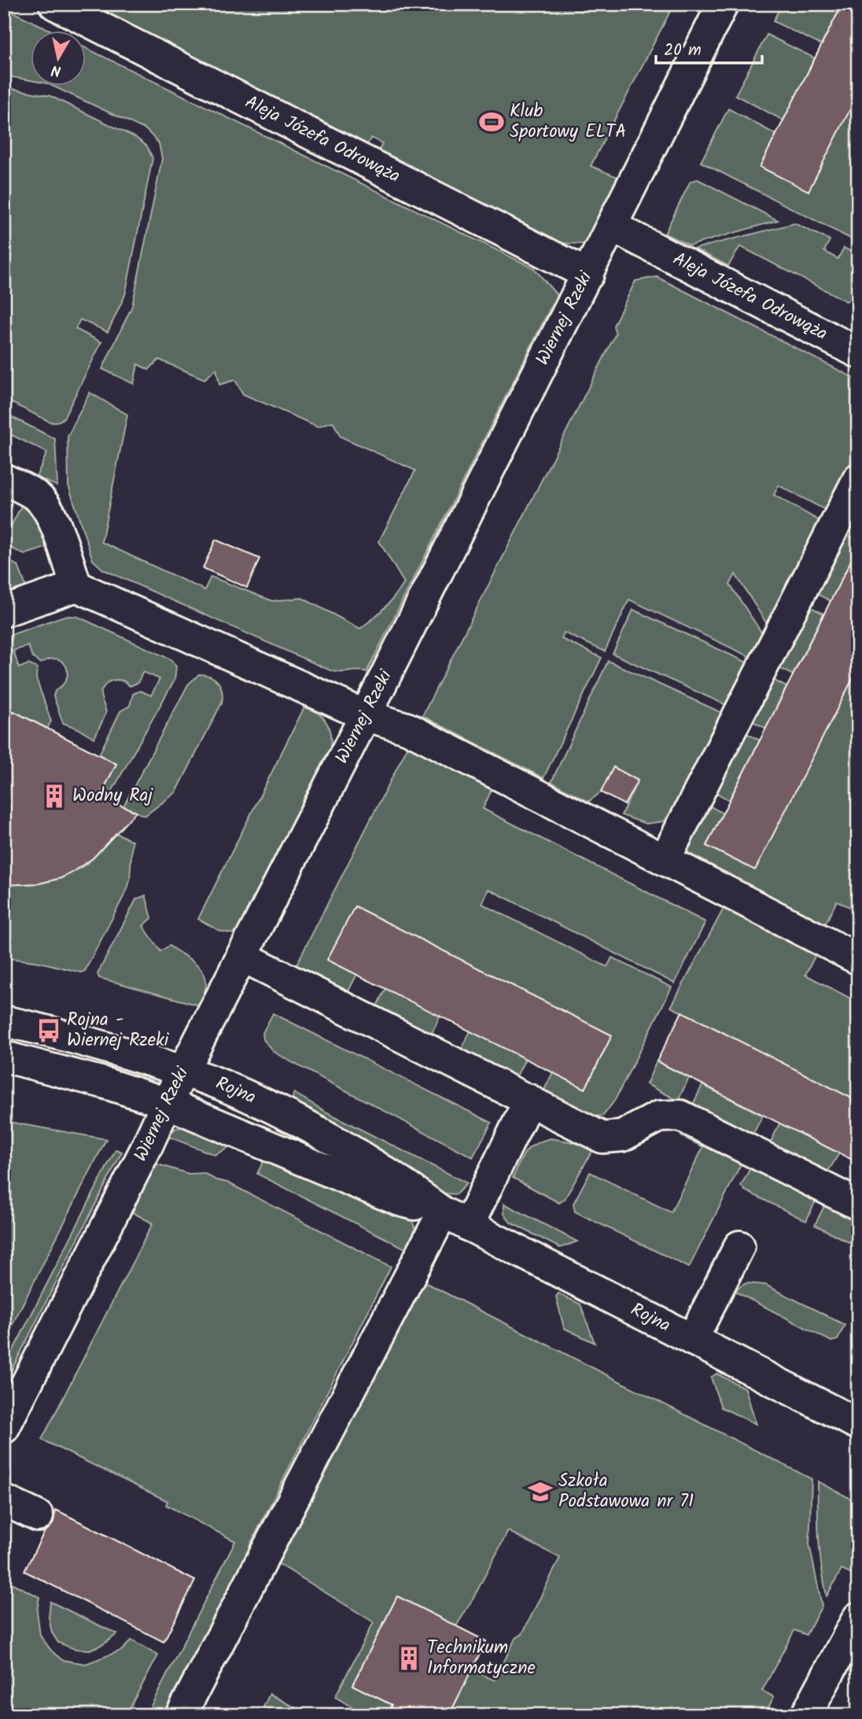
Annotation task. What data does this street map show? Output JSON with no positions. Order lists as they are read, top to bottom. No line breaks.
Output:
{"streets":{"street":["Aleja Józefa Odrowąża","Wiernej Rzeki","Rojna"]},"crossings":[["Aleja Józefa Odrowąża","Wiernej Rzeki"],["Wiernej Rzeki","Rojna"]],"places":{"sports":["Klub Sportowy ELTA"],"building":["Wodny Raj","Technikum Informatyczne"],"bus stop":["Rojna - Wiernej Rzeki"],"school or university":["Szkoła Podstawowa nr 71"]},"scale_bar":"20 m","north":"bottom"}
